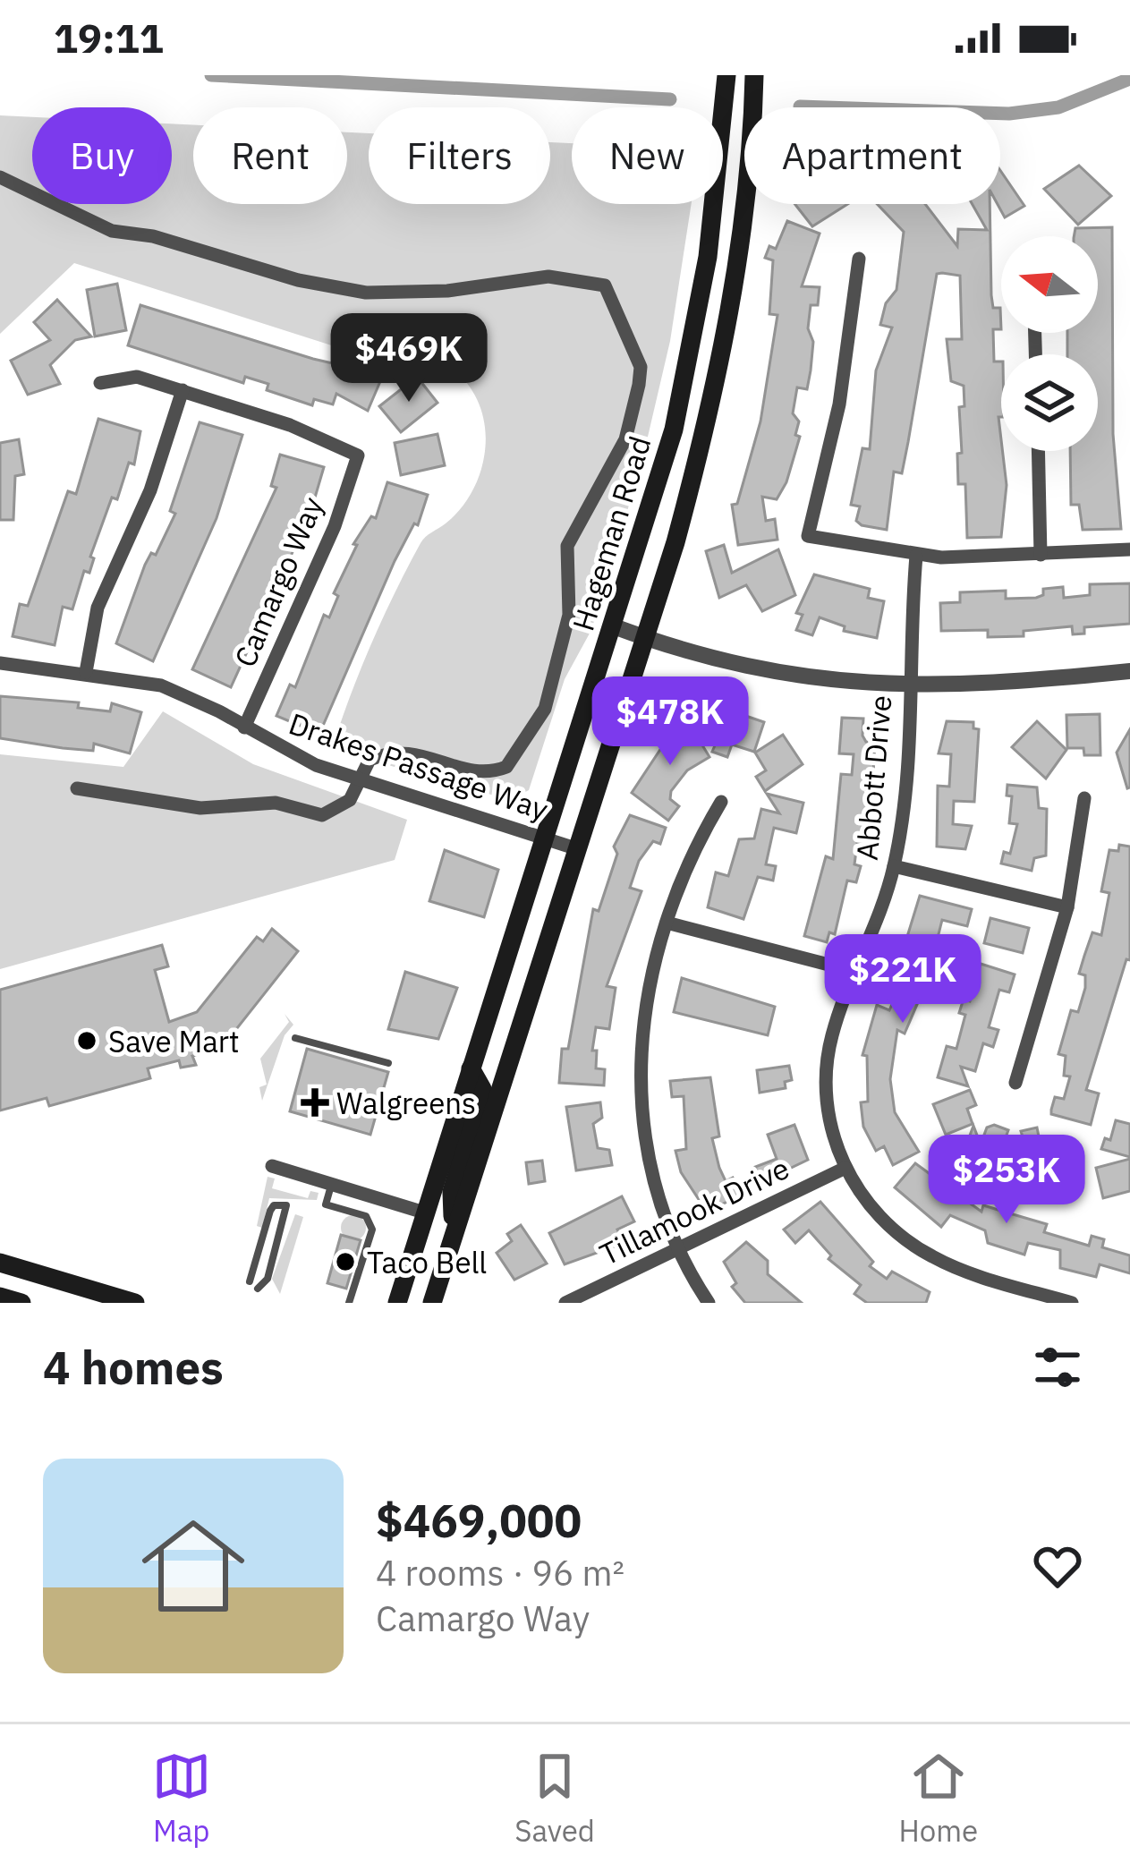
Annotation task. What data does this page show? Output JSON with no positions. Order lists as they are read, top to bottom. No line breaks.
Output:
{"streets":{"main road":["Hageman Road"],"street":["Camargo Way","Drakes Passage Way","Abbott Drive","Tillamook Drive"]},"crossings":[["Hageman Road","Drakes Passage Way"],["Camargo Way","Drakes Passage Way"],["Abbott Drive","Tillamook Drive"]],"places":{"other":["Save Mart","Taco Bell"],"health":["Walgreens"]},"north":"left","page":{"status":"19:11","chip":["Buy","Rent","Filters","New","Apartment"],"price":["$469K","$478K","$221K","$253K"],"heading":"4 homes","list":[{"name":"$469,000","note":"4 rooms · 96 m² · Camargo Way"}],"tabs":["Map","Saved","Home"]}}
